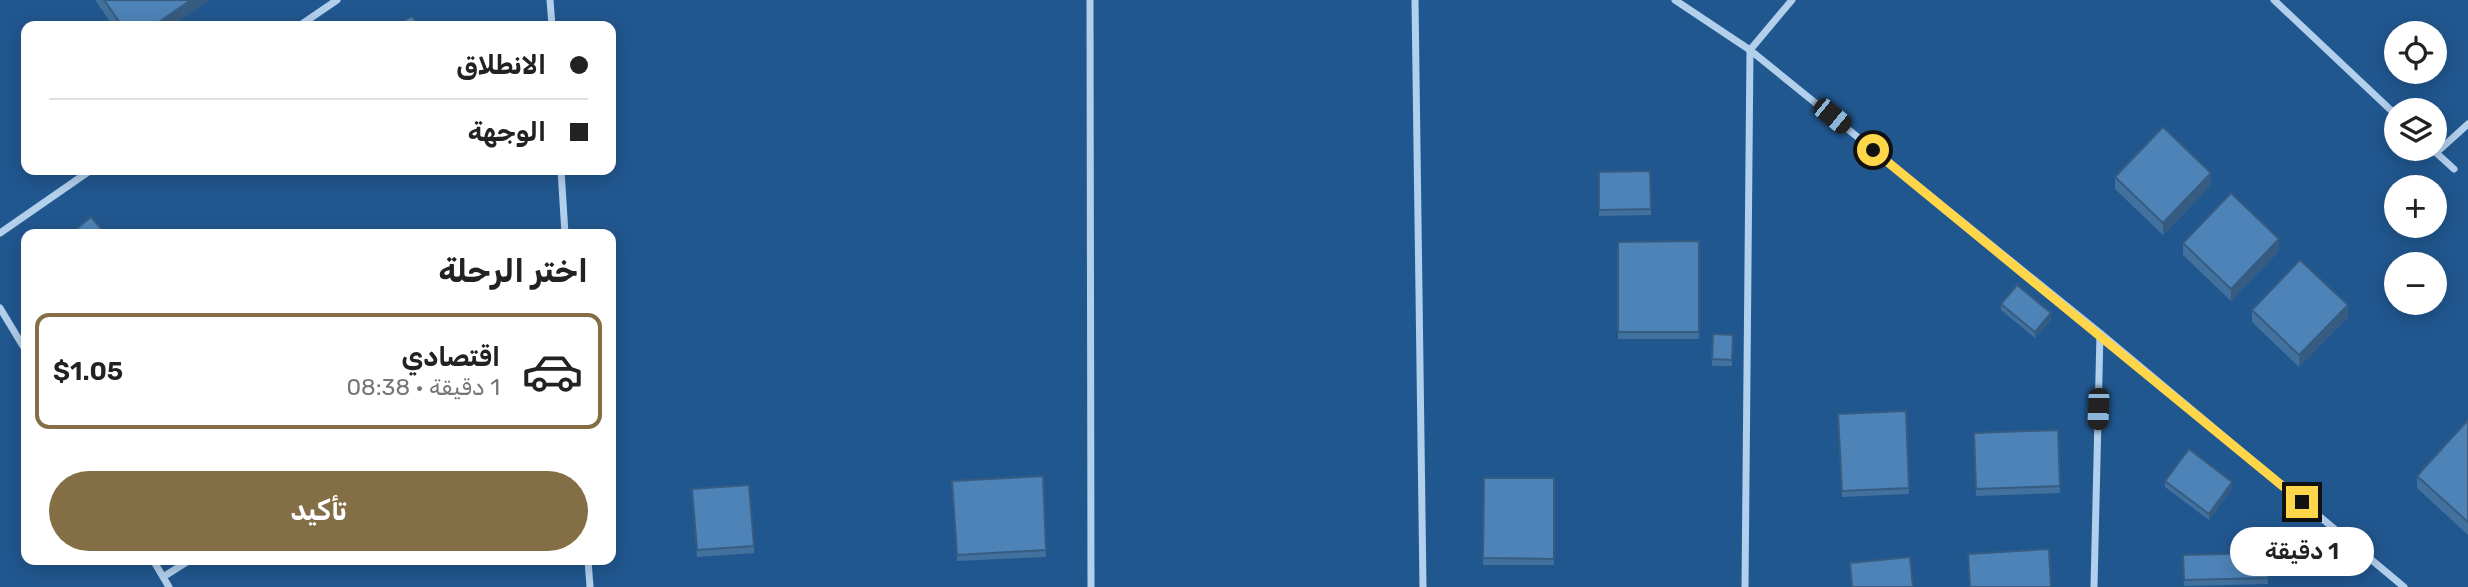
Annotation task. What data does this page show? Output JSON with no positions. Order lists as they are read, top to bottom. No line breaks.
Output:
{"page":{"map_buttons":["+","−"],"banner":["الانطلاق","الوجهة"],"heading":"اختر الرحلة","list":[{"name":"اقتصادي","note":"1 دقيقة · 08:38","value":"$1.05"}],"buttons":"تأكيد","bubble":"1 دقيقة"}}
